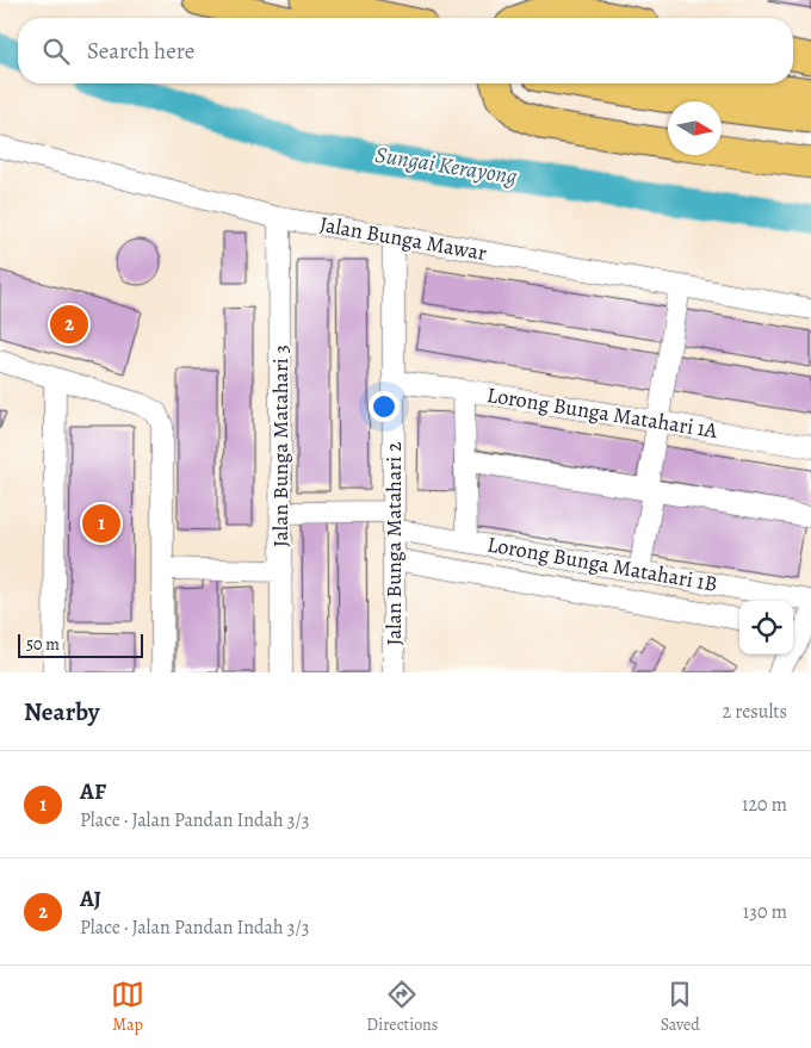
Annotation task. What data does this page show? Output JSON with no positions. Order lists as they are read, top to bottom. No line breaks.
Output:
{"streets":{"street":["Jalan Bunga Mawar","Lorong Bunga Matahari 1A","Jalan Bunga Matahari 3","Jalan Bunga Matahari 2","Lorong Bunga Matahari 1B"]},"crossings":[["Jalan Bunga Mawar","Jalan Bunga Matahari 3"],["Jalan Bunga Mawar","Jalan Bunga Matahari 2"],["Lorong Bunga Matahari 1A","Jalan Bunga Matahari 2"],["Jalan Bunga Matahari 3","Lorong Bunga Matahari 1B"],["Jalan Bunga Matahari 2","Lorong Bunga Matahari 1B"]],"water":["Sungai Kerayong"],"scale_bar":"50 m","north":"right","page":{"search":"Search here","pins":["2","1"],"scale":"50 m","heading":["Nearby","2 results"],"list":[{"mark":"1","name":"AF","note":"Place · Jalan Pandan Indah 3/3","value":"120 m"},{"mark":"2","name":"AJ","note":"Place · Jalan Pandan Indah 3/3","value":"130 m"}],"nav":["Map","Directions","Saved"]}}
